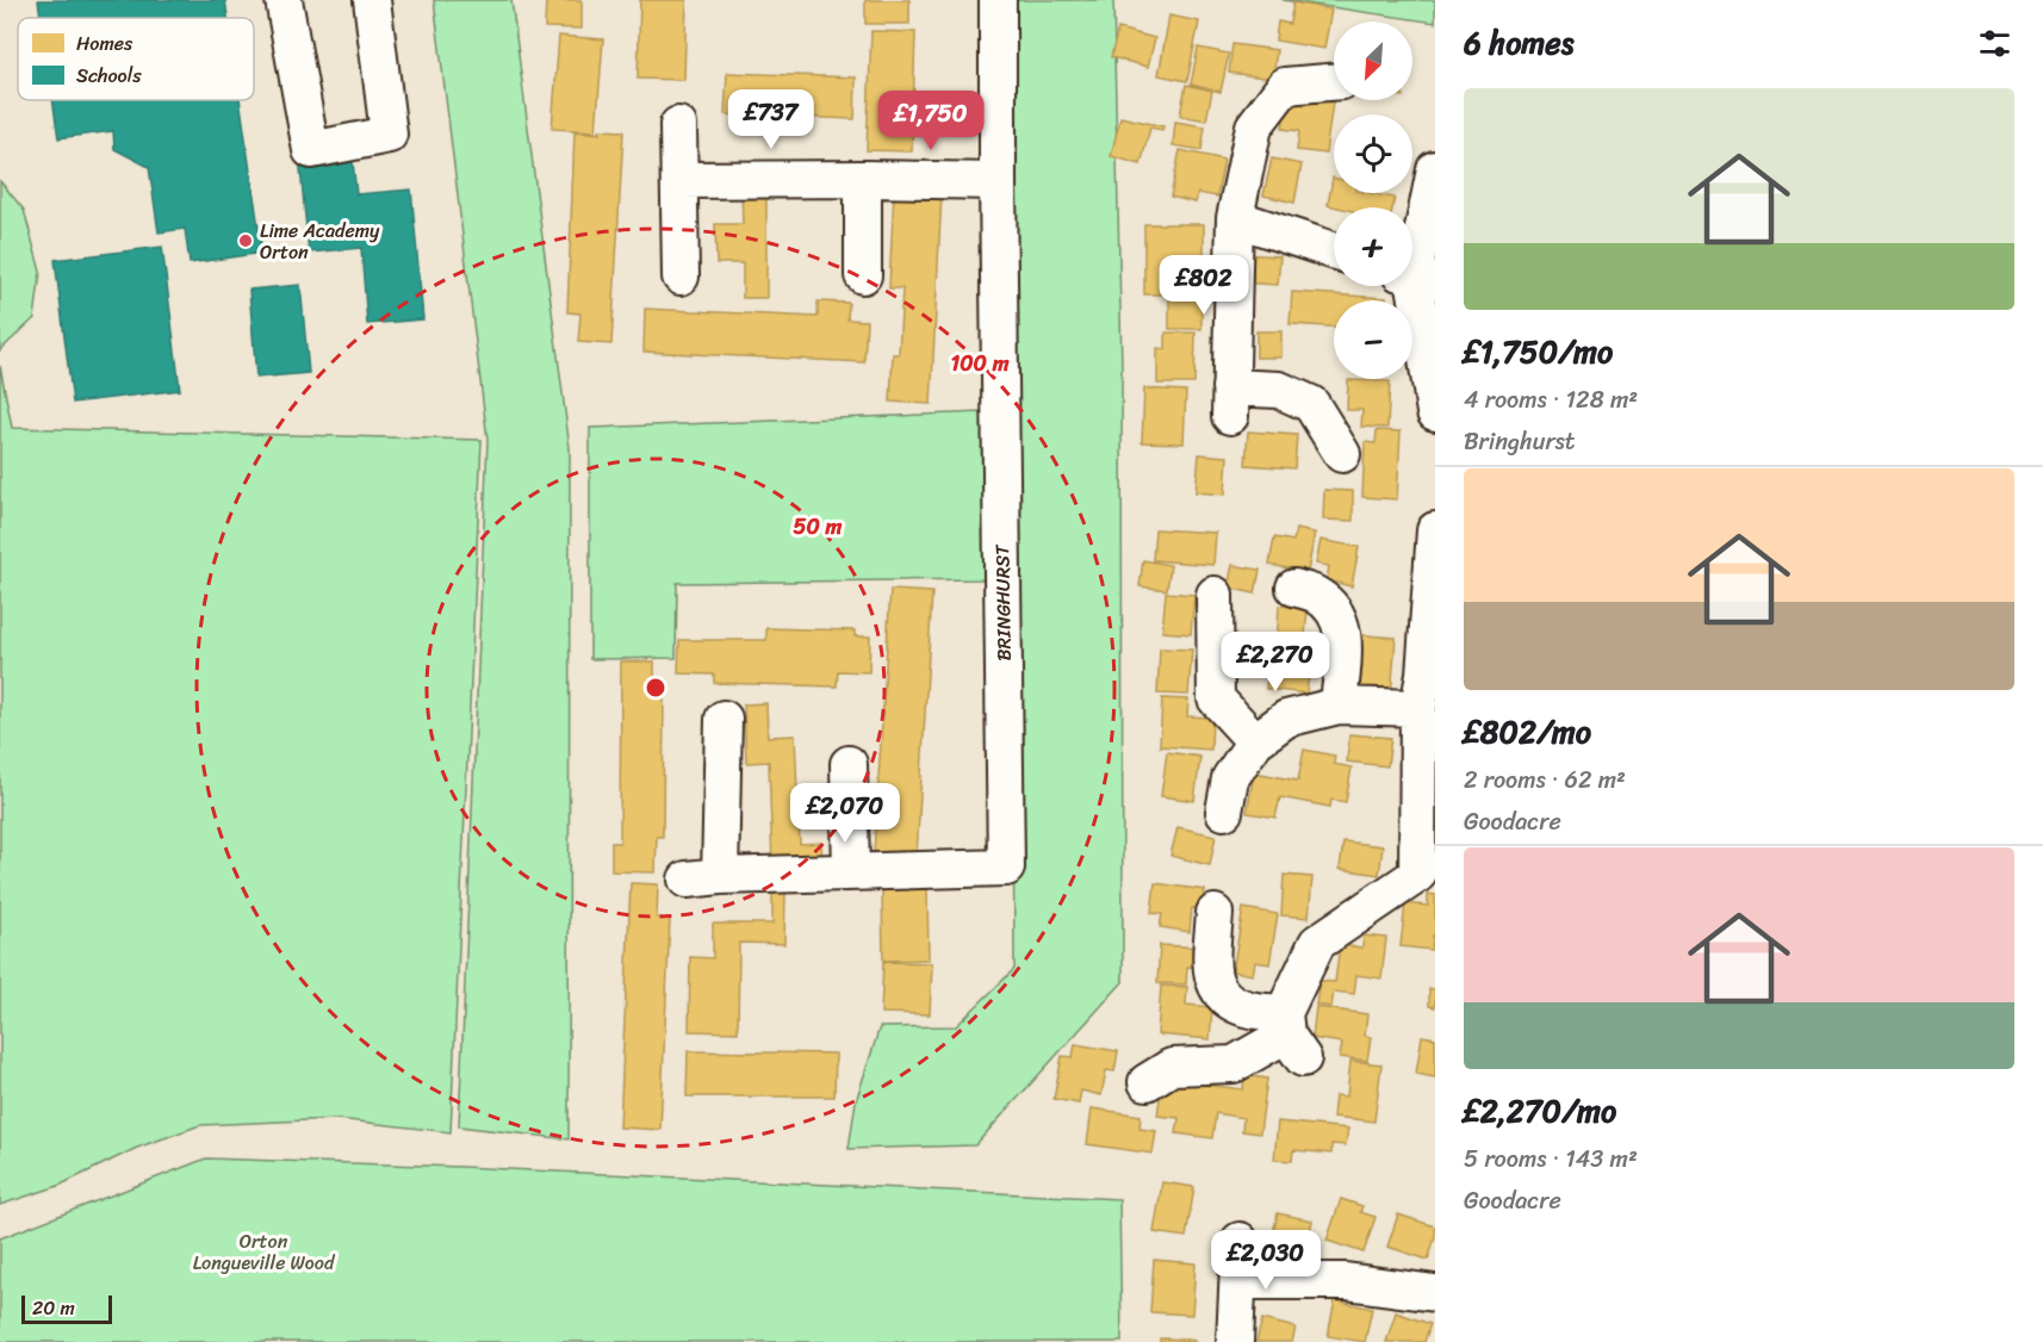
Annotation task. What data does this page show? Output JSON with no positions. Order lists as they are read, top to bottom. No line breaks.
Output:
{"streets":{"street":["BRINGHURST"]},"parks":["Orton Longueville Wood"],"places":["Lime Academy Orton"],"legend":["Homes","Schools"],"scale_bar":"20 m","north":"bottom left","page":{"heading":"6 homes","map_buttons":["+","−"],"list":[{"name":"£1,750/mo","note":"4 rooms · 128 m² · Bringhurst"},{"name":"£802/mo","note":"2 rooms · 62 m² · Goodacre"},{"name":"£2,270/mo","note":"5 rooms · 143 m² · Goodacre"}],"price":["£737","£1,750","£802","£2,270","£2,070","£2,030"],"scale":"20 m"},"rings":["100 m","50 m"]}
